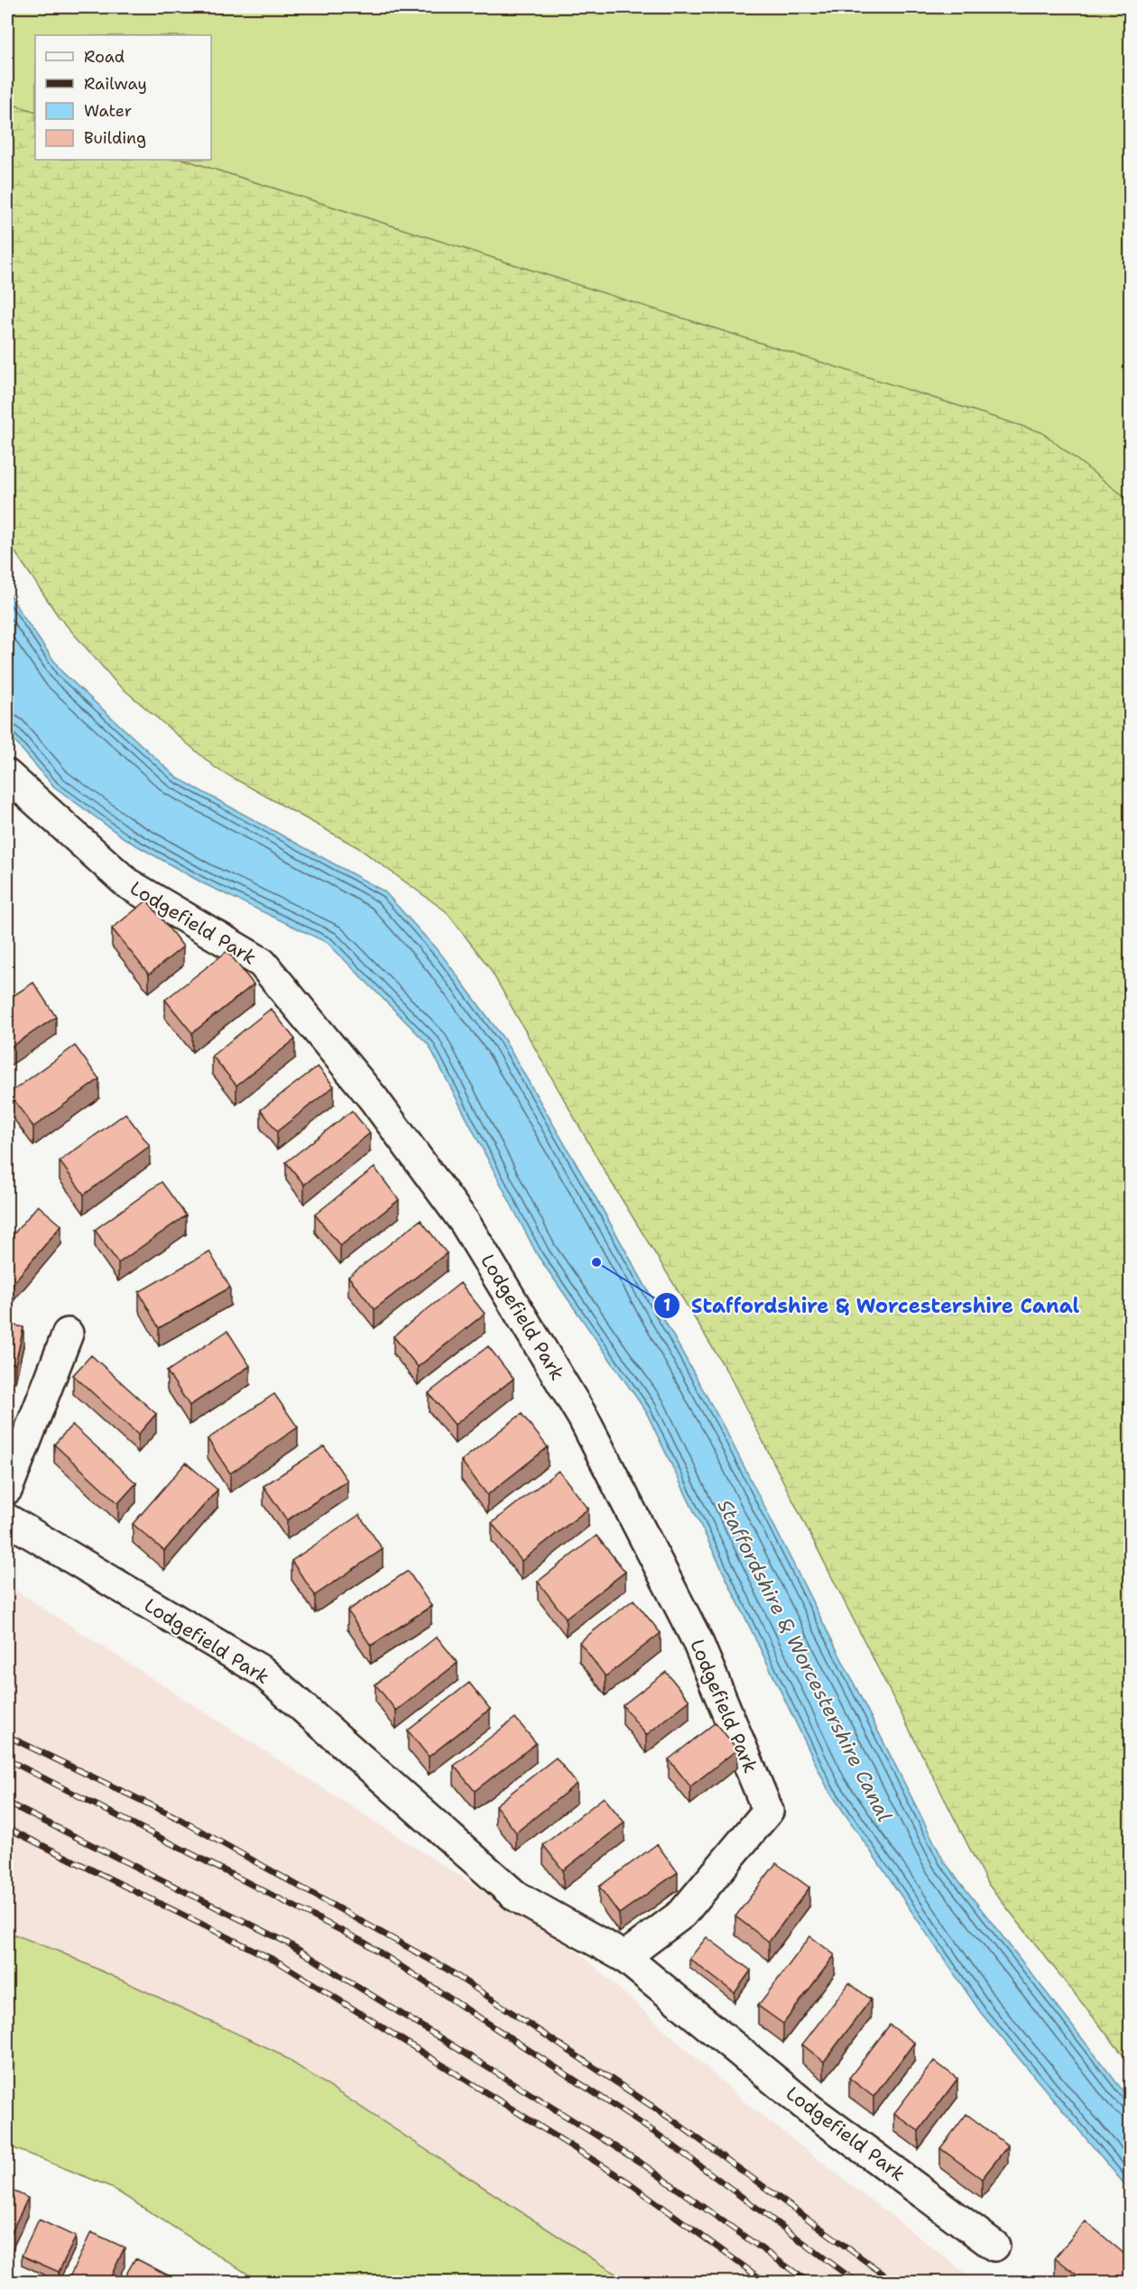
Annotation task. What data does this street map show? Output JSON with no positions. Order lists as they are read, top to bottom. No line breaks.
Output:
{"streets":{"street":["Lodgefield Park"]},"water":["Staffordshire & Worcestershire Canal"],"places":["Staffordshire & Worcestershire Canal"],"legend":["Road","Railway","Water","Building"]}
